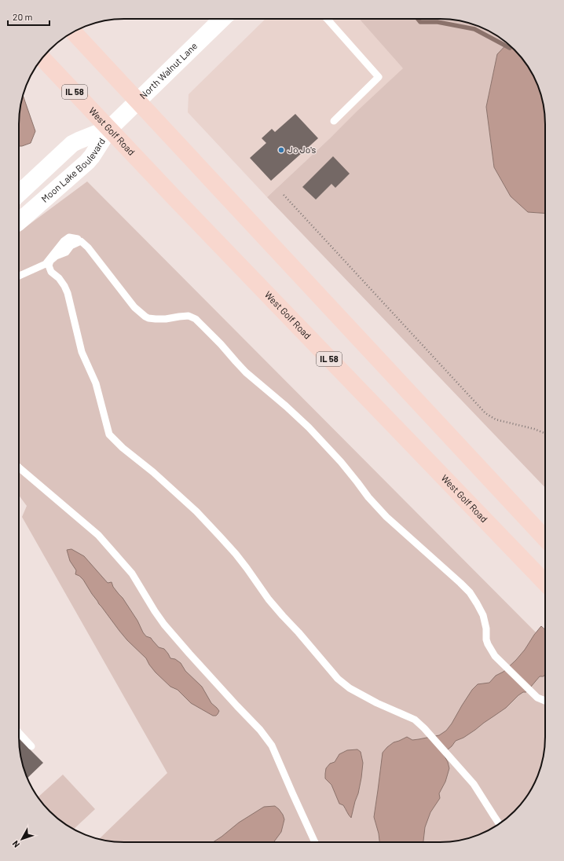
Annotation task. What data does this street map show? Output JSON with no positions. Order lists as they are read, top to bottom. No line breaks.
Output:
{"streets":{"main road":["IL 58","West Golf Road"],"street":["North Walnut Lane","Moon Lake Boulevard"]},"crossings":[["North Walnut Lane","West Golf Road"],["North Walnut Lane","Moon Lake Boulevard"],["West Golf Road","Moon Lake Boulevard"]],"places":["Jo Jo's"],"scale_bar":"20 m","north":"bottom left"}
